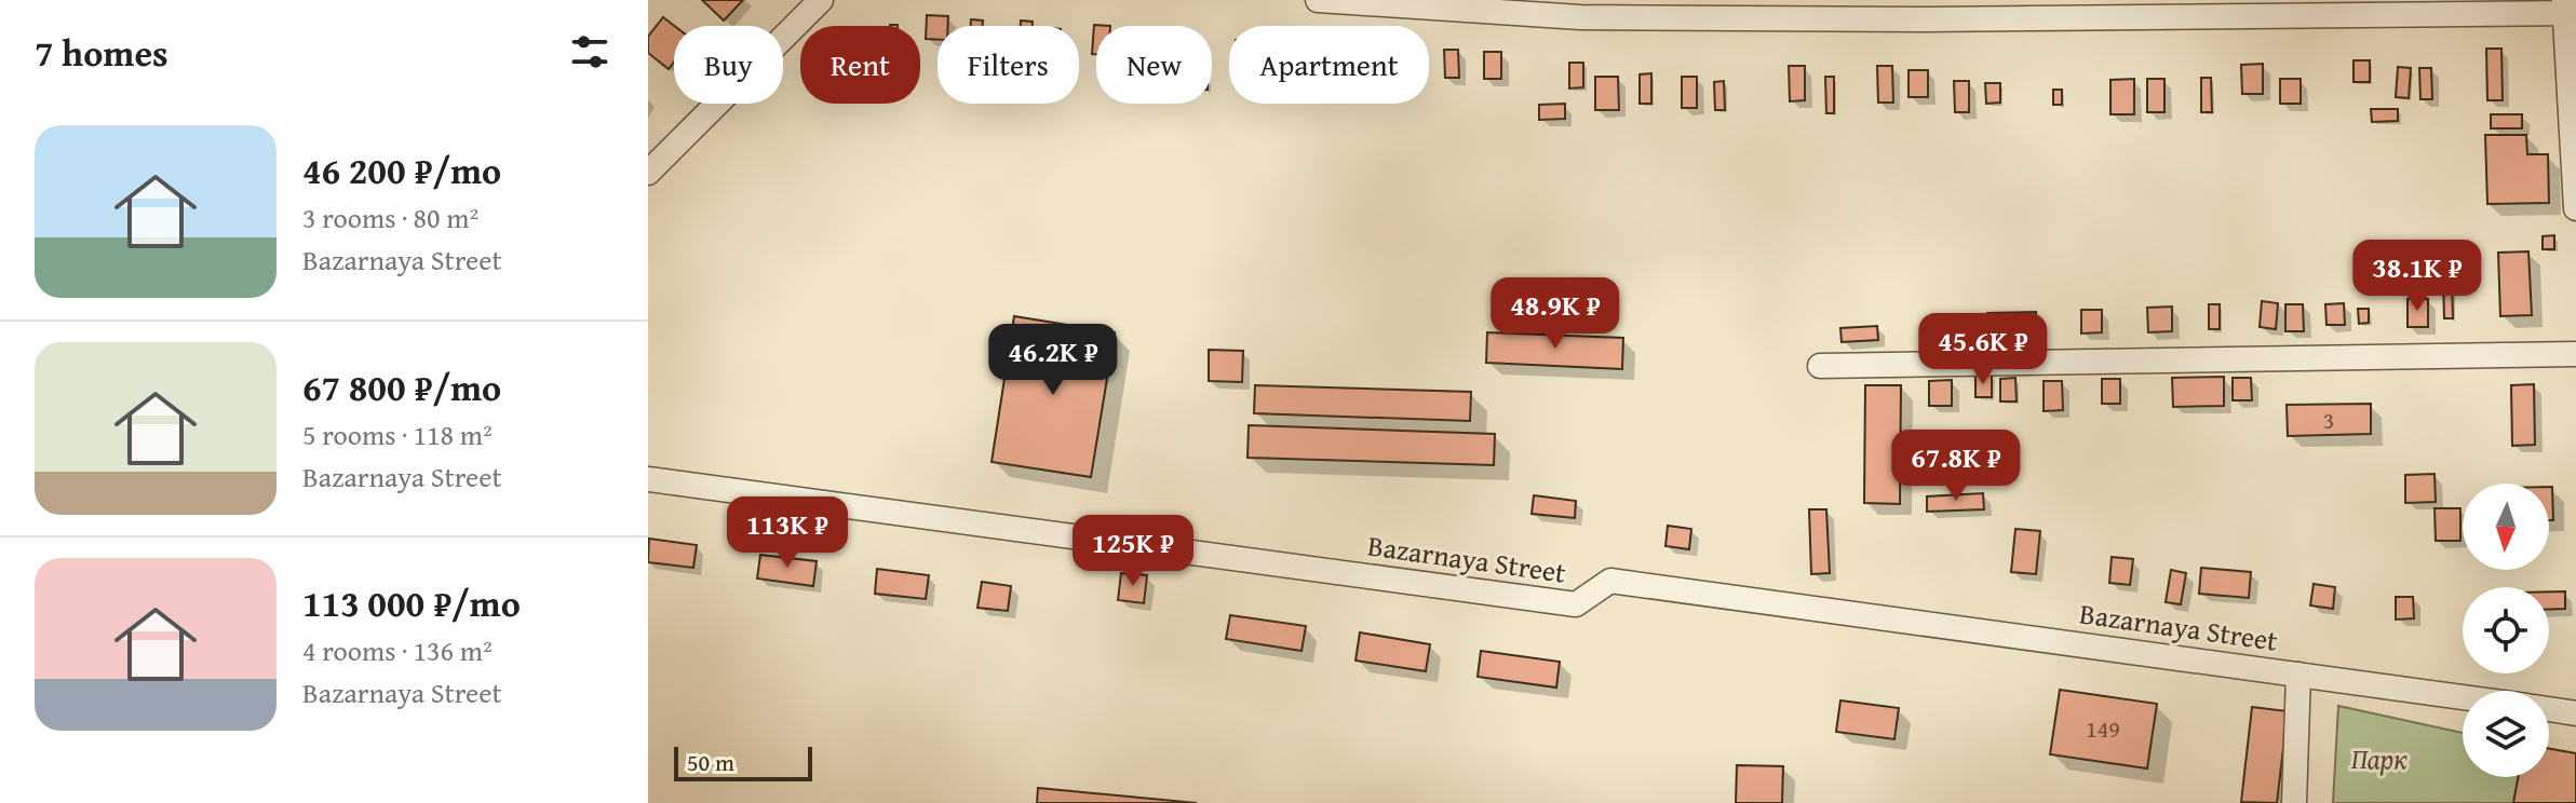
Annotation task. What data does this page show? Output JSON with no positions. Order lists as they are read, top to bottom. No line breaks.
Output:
{"streets":{"street":["Bazarnaya Street"]},"parks":["Парк"],"house_numbers":["3","149"],"scale_bar":"50 m","north":"bottom","page":{"heading":"7 homes","chip":["Buy","Rent","Filters","New","Apartment"],"list":[{"name":"46 200 ₽/mo","note":"3 rooms · 80 m² · Bazarnaya Street"},{"name":"67 800 ₽/mo","note":"5 rooms · 118 m² · Bazarnaya Street"},{"name":"113 000 ₽/mo","note":"4 rooms · 136 m² · Bazarnaya Street"}],"price":["38.1K ₽","48.9K ₽","45.6K ₽","46.2K ₽","67.8K ₽","113K ₽","125K ₽"],"scale":"50 m"}}
